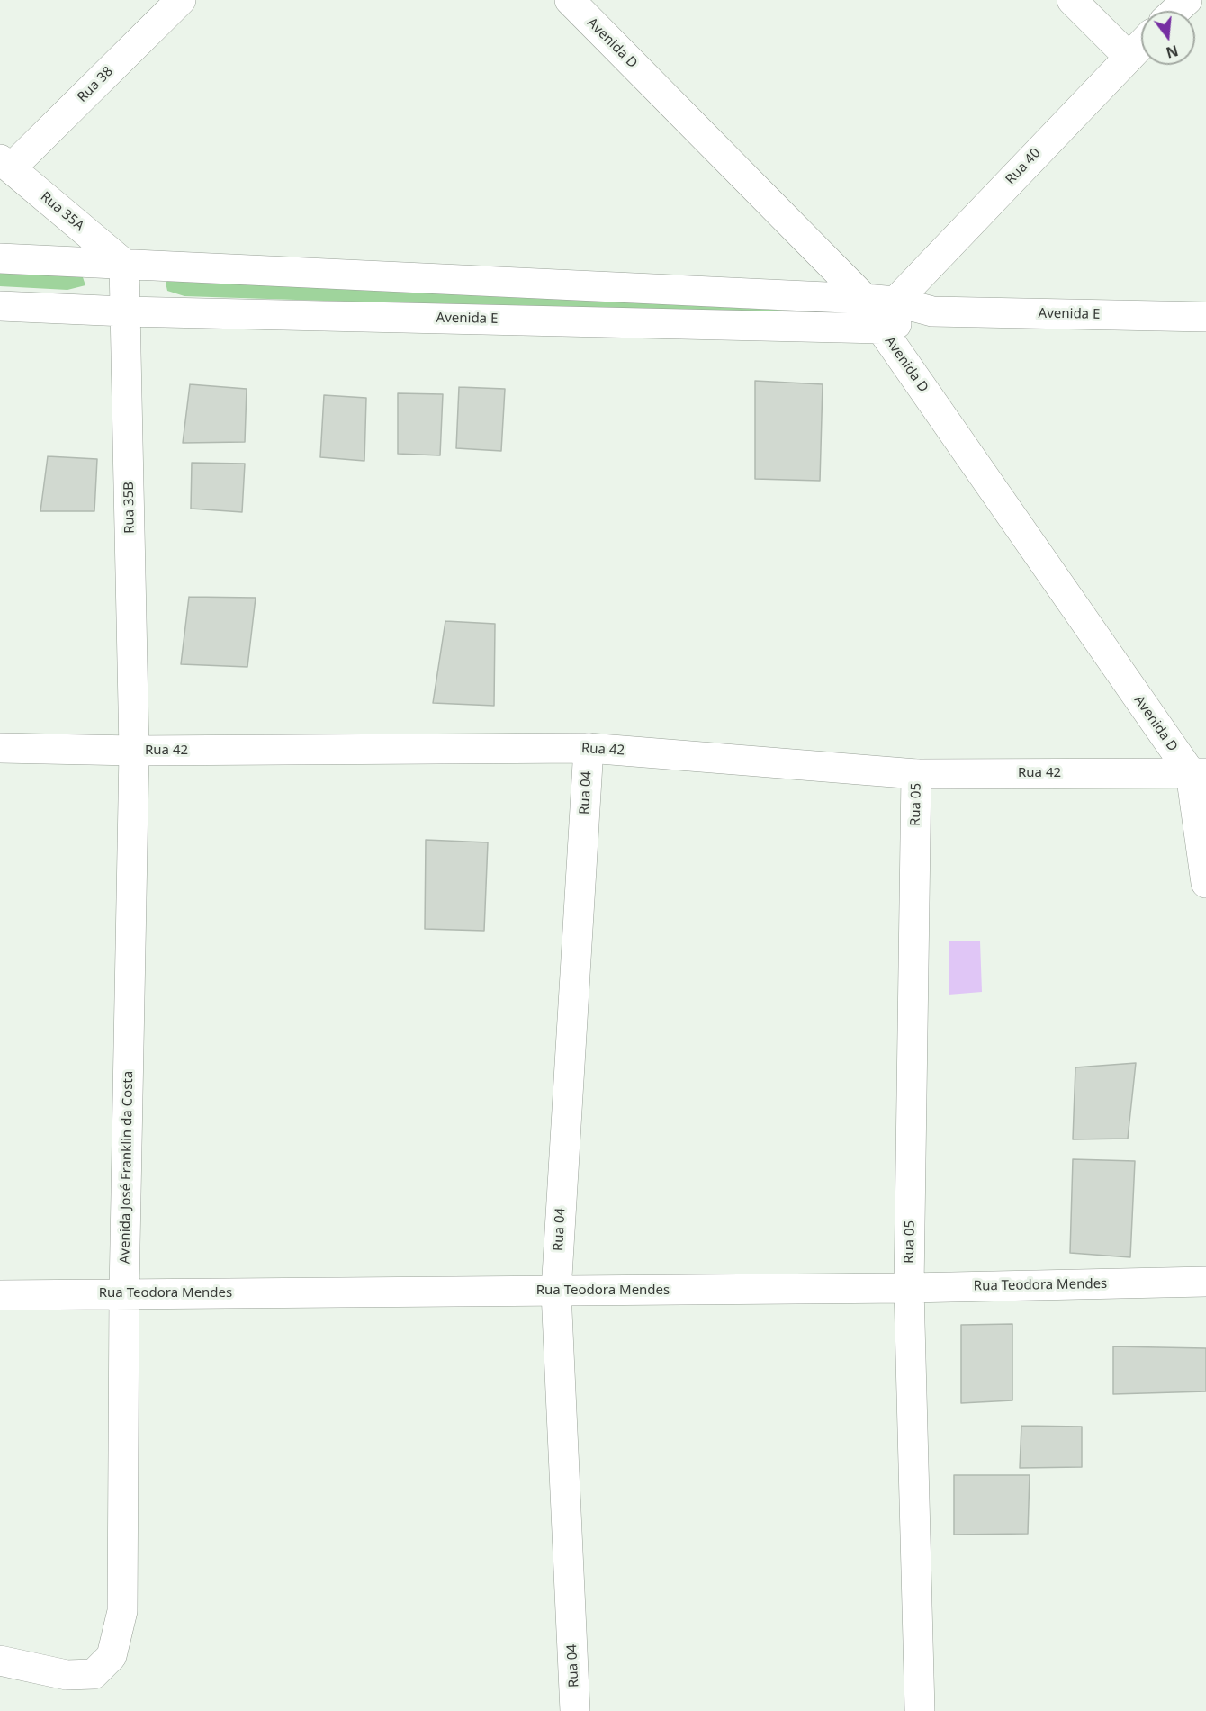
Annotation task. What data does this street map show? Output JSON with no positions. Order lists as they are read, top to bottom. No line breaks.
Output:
{"streets":{"street":["Avenida D","Rua 38","Rua 40","Rua 35A","Avenida E","Rua 35B","Rua 42","Rua 04","Rua 05","Avenida José Franklin da Costa","Rua Teodora Mendes"]},"crossings":[["Avenida D","Avenida E"],["Avenida D","Rua 42"],["Rua 38","Rua 35A"],["Rua 40","Avenida E"],["Rua 35A","Avenida E"],["Rua 35A","Rua 35B"],["Avenida E","Rua 35B"],["Rua 35B","Rua 42"],["Rua 35B","Avenida José Franklin da Costa"],["Rua 42","Rua 04"],["Rua 42","Rua 05"],["Rua 42","Avenida José Franklin da Costa"],["Rua 04","Rua Teodora Mendes"],["Rua 05","Rua Teodora Mendes"],["Avenida José Franklin da Costa","Rua Teodora Mendes"]],"north":"bottom"}
